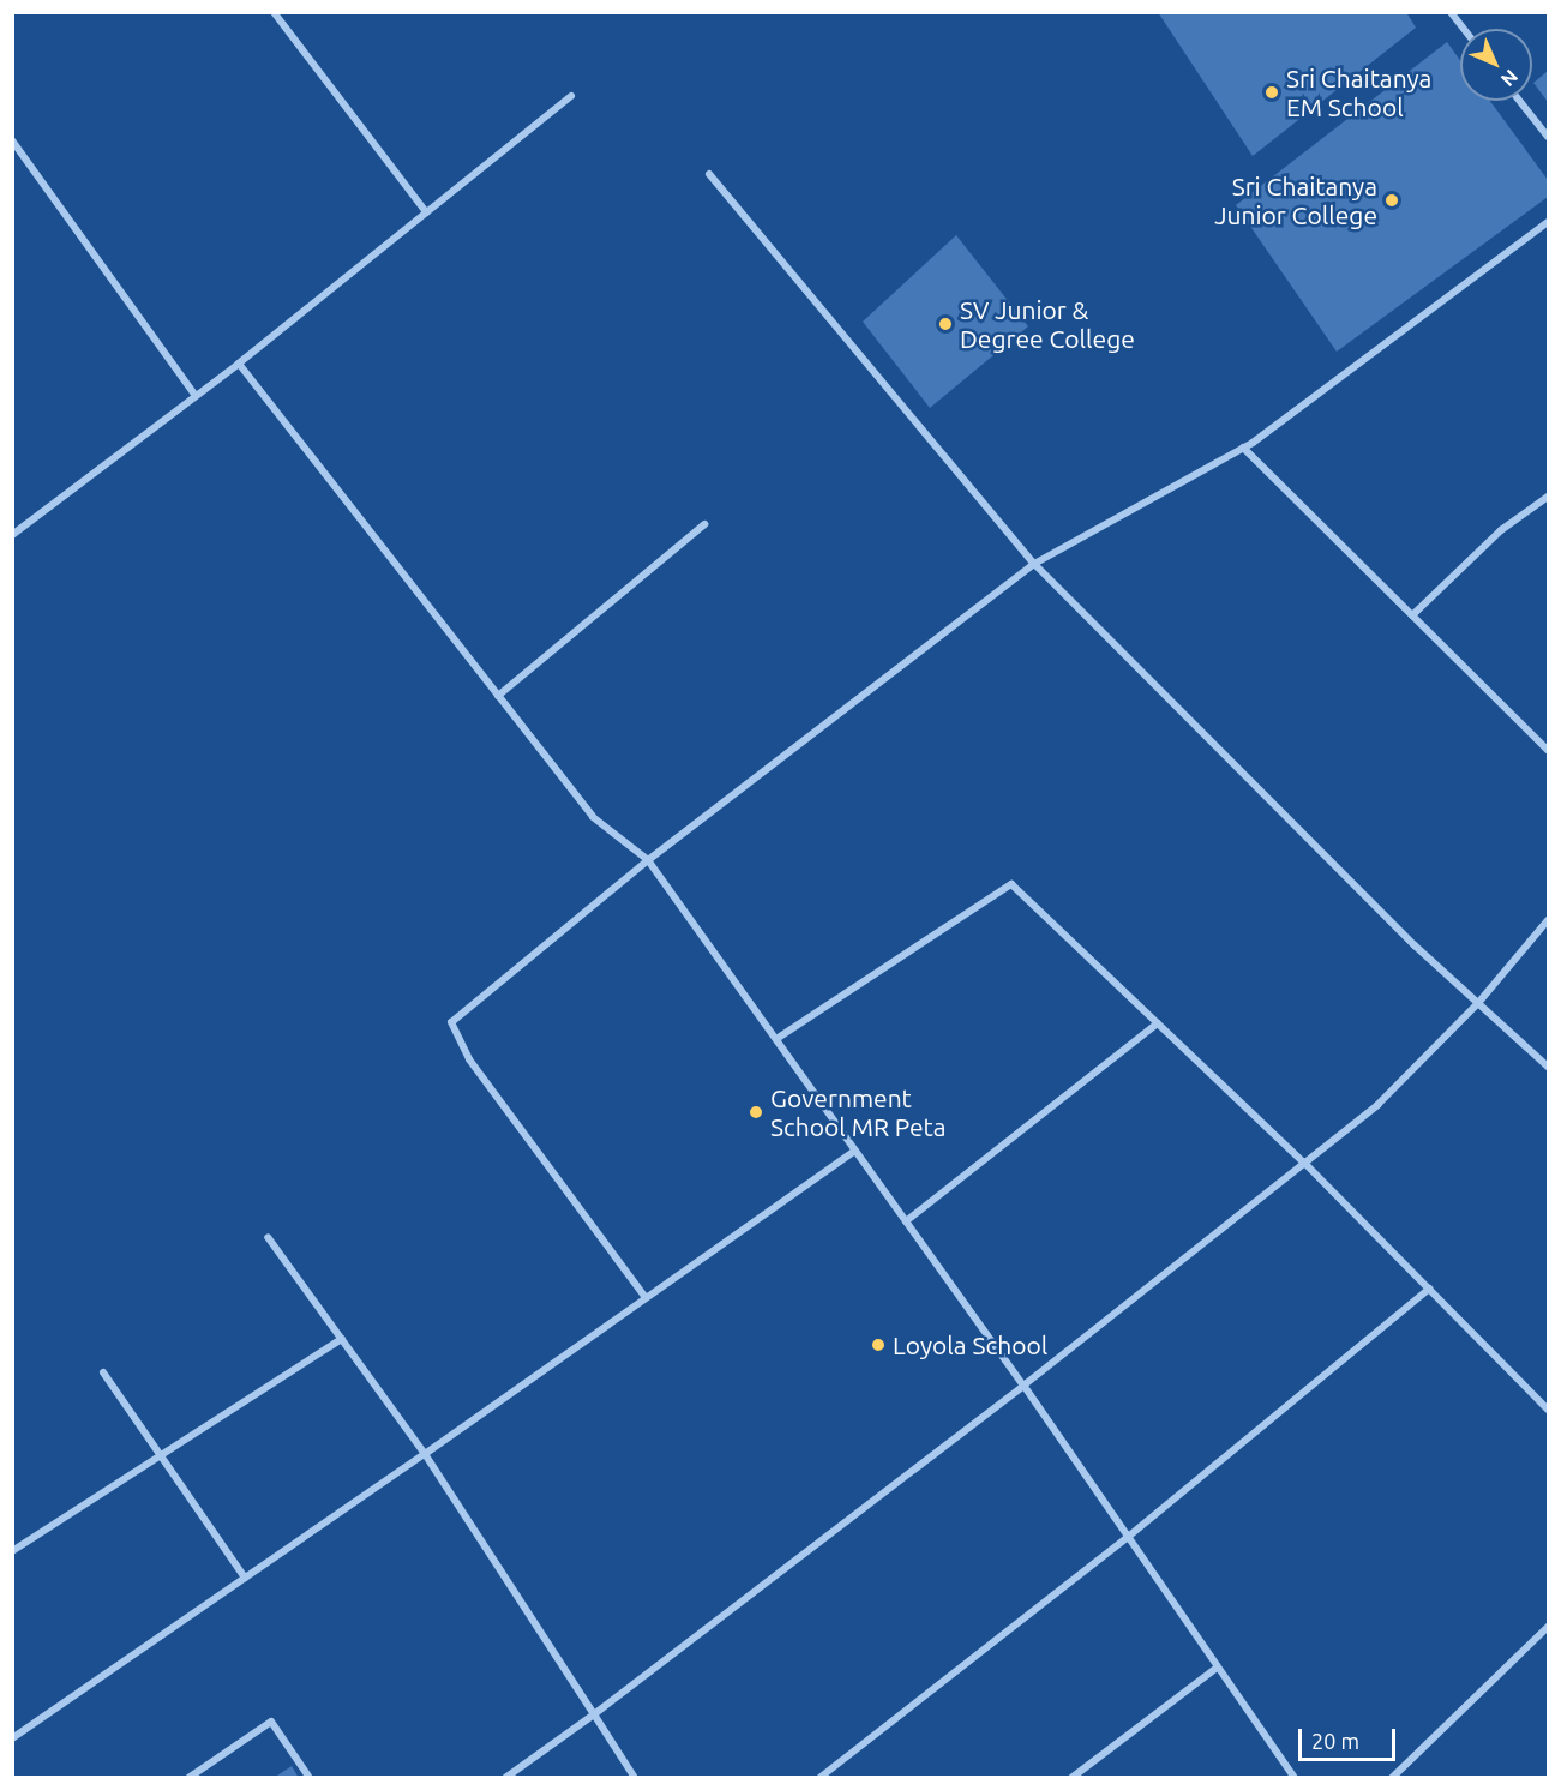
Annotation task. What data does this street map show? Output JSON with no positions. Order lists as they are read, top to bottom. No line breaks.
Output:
{"places":["Sri Chaitanya EM School","Sri Chaitanya Junior College","SV Junior & Degree College","Government School MR Peta","Loyola School"],"scale_bar":"20 m","north":"bottom right"}
